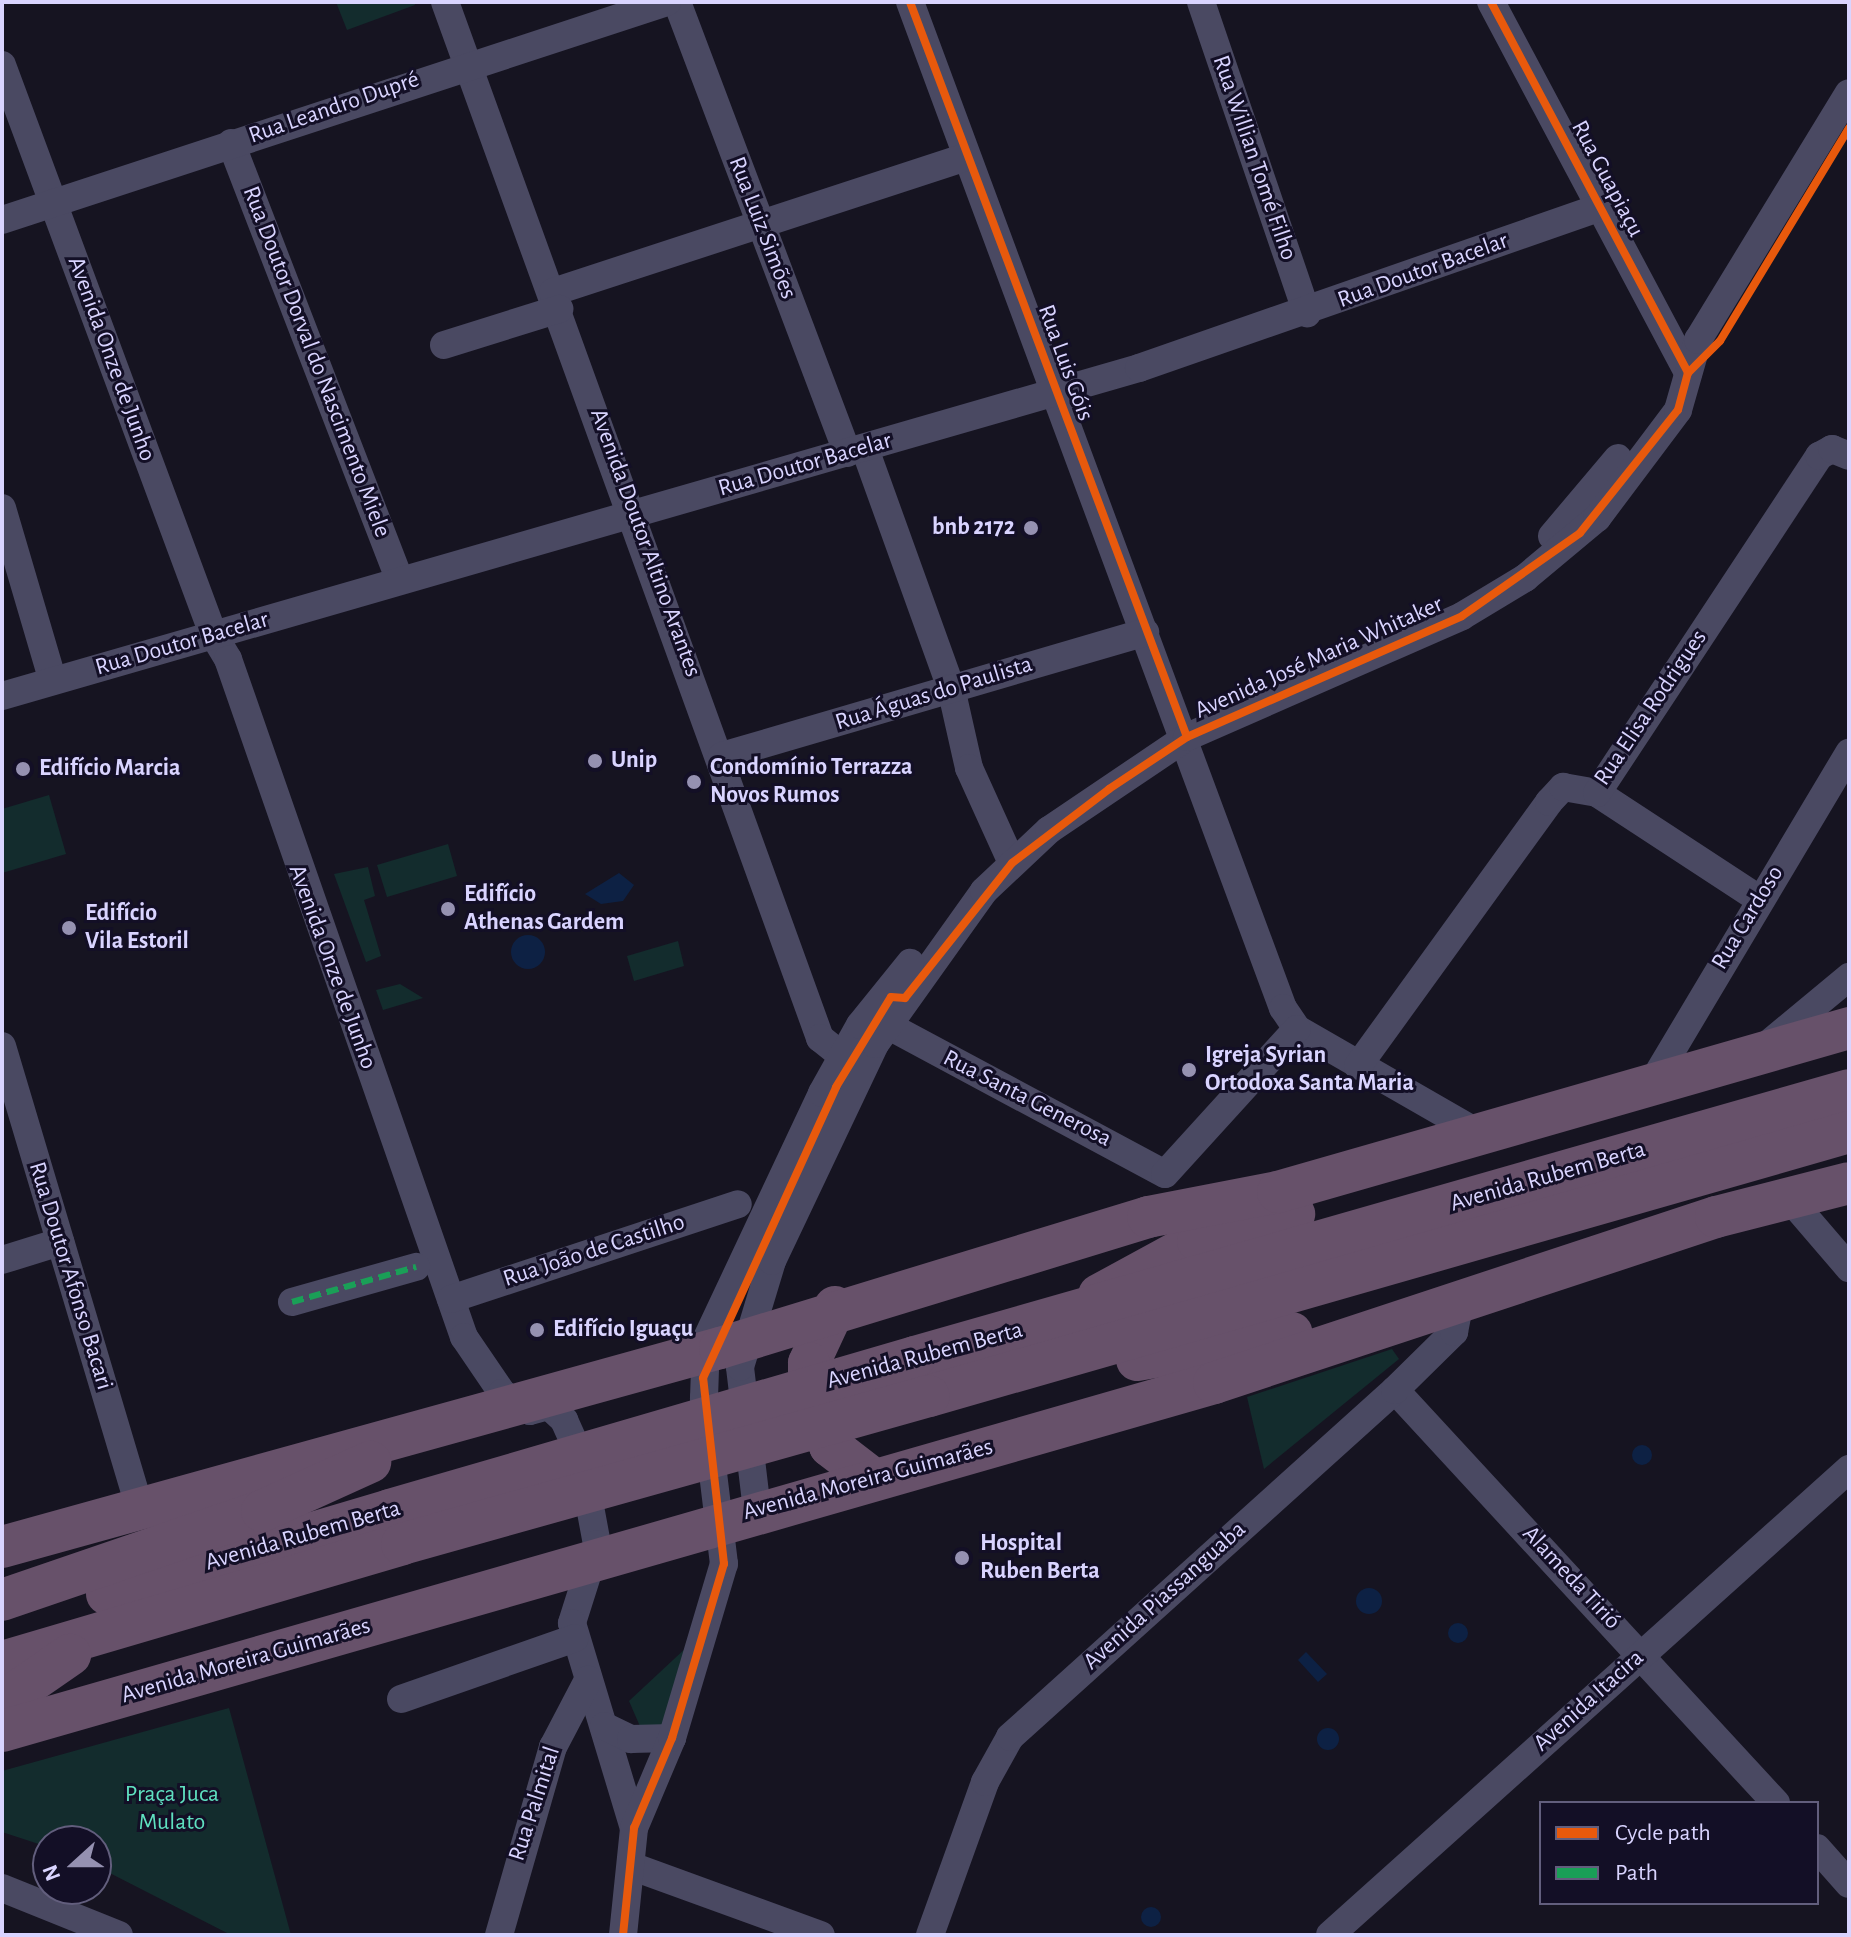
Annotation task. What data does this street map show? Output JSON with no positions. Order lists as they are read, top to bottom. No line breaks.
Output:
{"streets":{"highway":["Avenida Rubem Berta","Avenida Moreira Guimarães"],"street":["Rua Leandro Dupré","Rua Willian Tomé Filho","Rua Guapiaçu","Rua Luiz Simões","Rua Doutor Bacelar","Avenida Onze de Junho","Rua Doutor Dorval do Nascimento Miele","Rua Luis Góis","Avenida Doutor Altino Arantes","Avenida José Maria Whitaker","Rua Águas do Paulista","Rua Elisa Rodrigues","Rua Cardoso","Rua Santa Generosa","Rua João de Castilho","Rua Doutor Afonso Bacari","Alameda Tirió","Avenida Piassanguaba","Avenida Itacira","Rua Palmital"]},"crossings":[["Rua Leandro Dupré","Avenida Onze de Junho"],["Rua Leandro Dupré","Rua Doutor Dorval do Nascimento Miele"],["Rua Leandro Dupré","Avenida Doutor Altino Arantes"],["Rua Willian Tomé Filho","Rua Doutor Bacelar"],["Rua Guapiaçu","Rua Doutor Bacelar"],["Rua Guapiaçu","Avenida José Maria Whitaker"],["Rua Luiz Simões","Rua Doutor Bacelar"],["Rua Luiz Simões","Avenida José Maria Whitaker"],["Rua Luiz Simões","Rua Águas do Paulista"],["Rua Doutor Bacelar","Avenida Onze de Junho"],["Rua Doutor Bacelar","Rua Doutor Dorval do Nascimento Miele"],["Rua Doutor Bacelar","Rua Luis Góis"],["Rua Doutor Bacelar","Avenida Doutor Altino Arantes"],["Avenida Onze de Junho","Rua João de Castilho"],["Rua Luis Góis","Avenida José Maria Whitaker"],["Rua Luis Góis","Rua Águas do Paulista"],["Avenida Doutor Altino Arantes","Avenida José Maria Whitaker"],["Avenida Doutor Altino Arantes","Rua Águas do Paulista"],["Avenida José Maria Whitaker","Rua Santa Generosa"],["Avenida José Maria Whitaker","Avenida Moreira Guimarães"],["Avenida Moreira Guimarães","Avenida Piassanguaba"],["Alameda Tirió","Avenida Piassanguaba"],["Alameda Tirió","Avenida Itacira"]],"parks":["Praça Juca Mulato"],"places":["bnb 2172","Unip","Edifício Marcia","Condomínio Terrazza Novos Rumos","Edifício Athenas Gardem","Edifício Vila Estoril","Igreja Syrian Ortodoxa Santa Maria","Edifício Iguaçu","Hospital Ruben Berta"],"legend":["Cycle path","Path"],"north":"left"}
